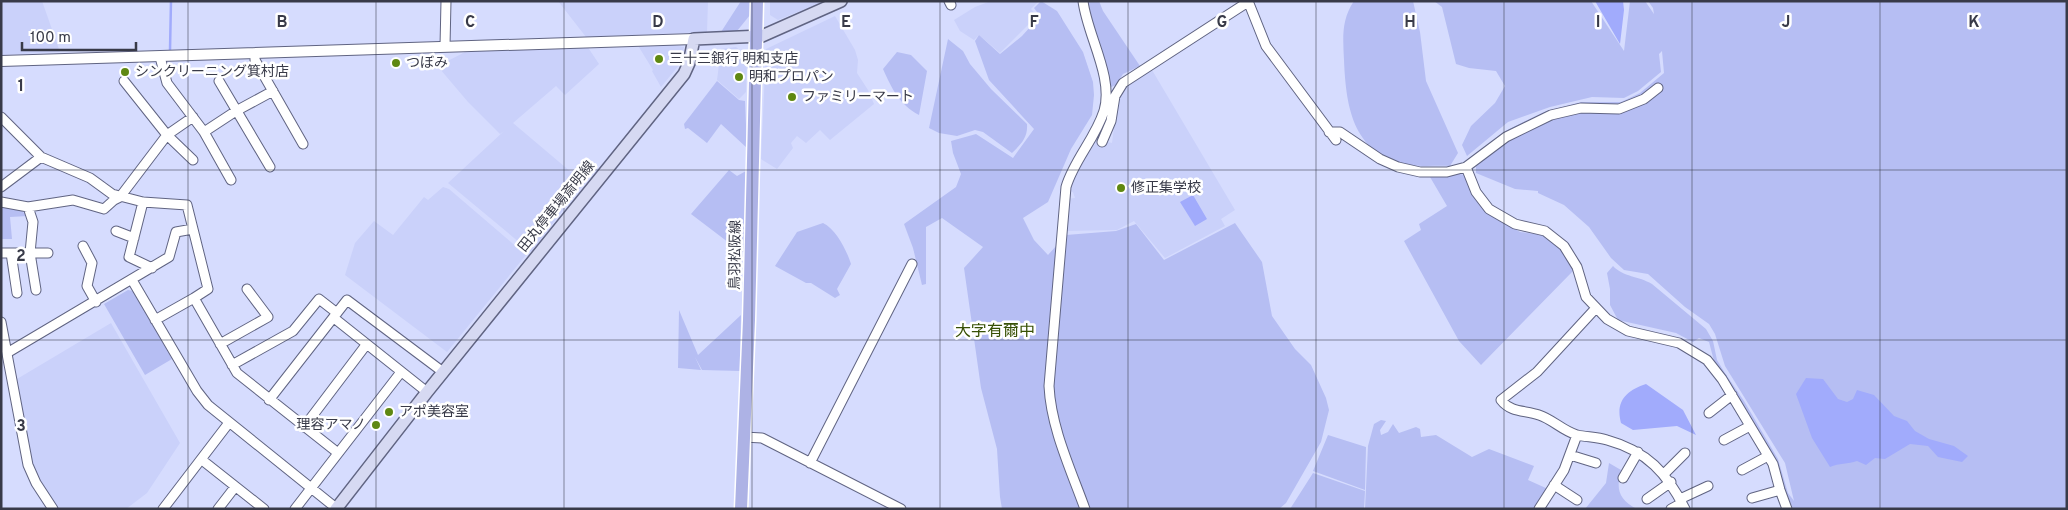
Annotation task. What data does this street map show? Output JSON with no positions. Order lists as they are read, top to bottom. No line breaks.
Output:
{"streets":{"main road":["田丸停車場斎明線","鳥羽松阪線"]},"districts":["大字有爾中"],"places":["三十三銀行 明和支店","つぼみ","シンクリーニング箕村店","明和プロパン","ファミリーマート","修正集学校","アポ美容室","理容アマノ"],"scale_bar":"100 m","grid":{"columns":["B","C","D","E","F","G","H","I","J","K"],"rows":["1","2","3"]}}
